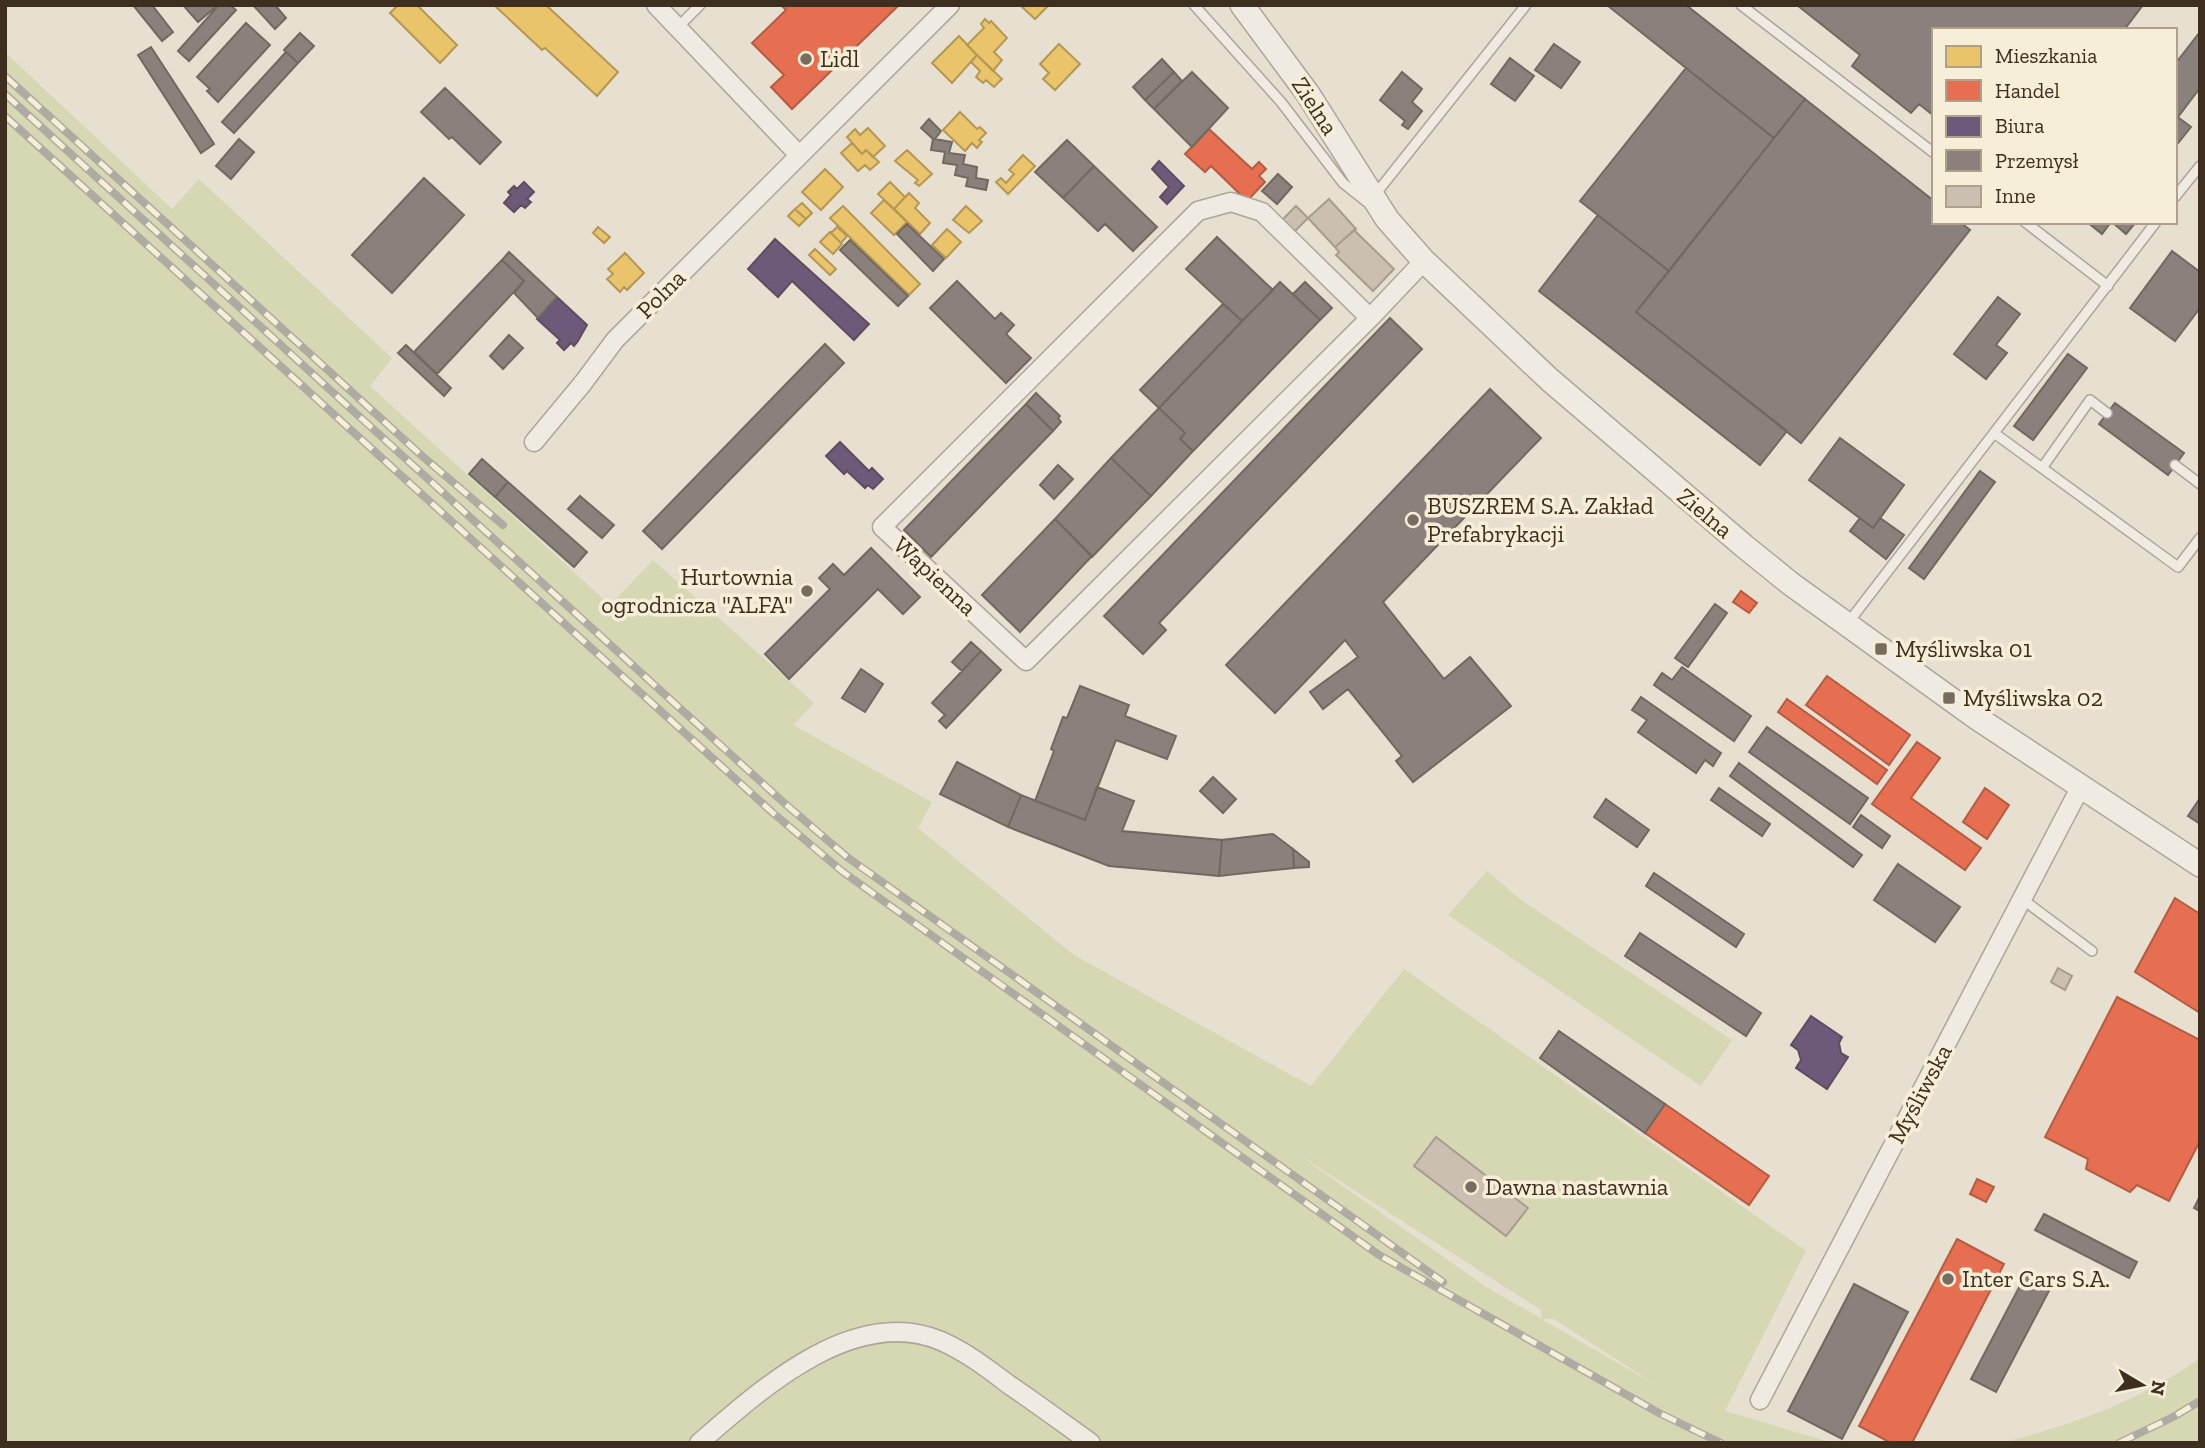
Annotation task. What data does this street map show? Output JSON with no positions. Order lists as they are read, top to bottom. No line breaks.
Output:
{"streets":{"street":["Zielna","Polna","Wapienna","Myśliwska"]},"crossings":[["Zielna","Wapienna"],["Zielna","Myśliwska"]],"places":{"other":["Lidl","BUSZREM S.A. Zakład Prefabrykacji","Hurtownia ogrodnicza \"ALFA\"","Dawna nastawnia","Inter Cars S.A."],"transit":["Myśliwska 01","Myśliwska 02"]},"legend":["Mieszkania","Handel","Biura","Przemysł","Inne"],"north":"right"}
